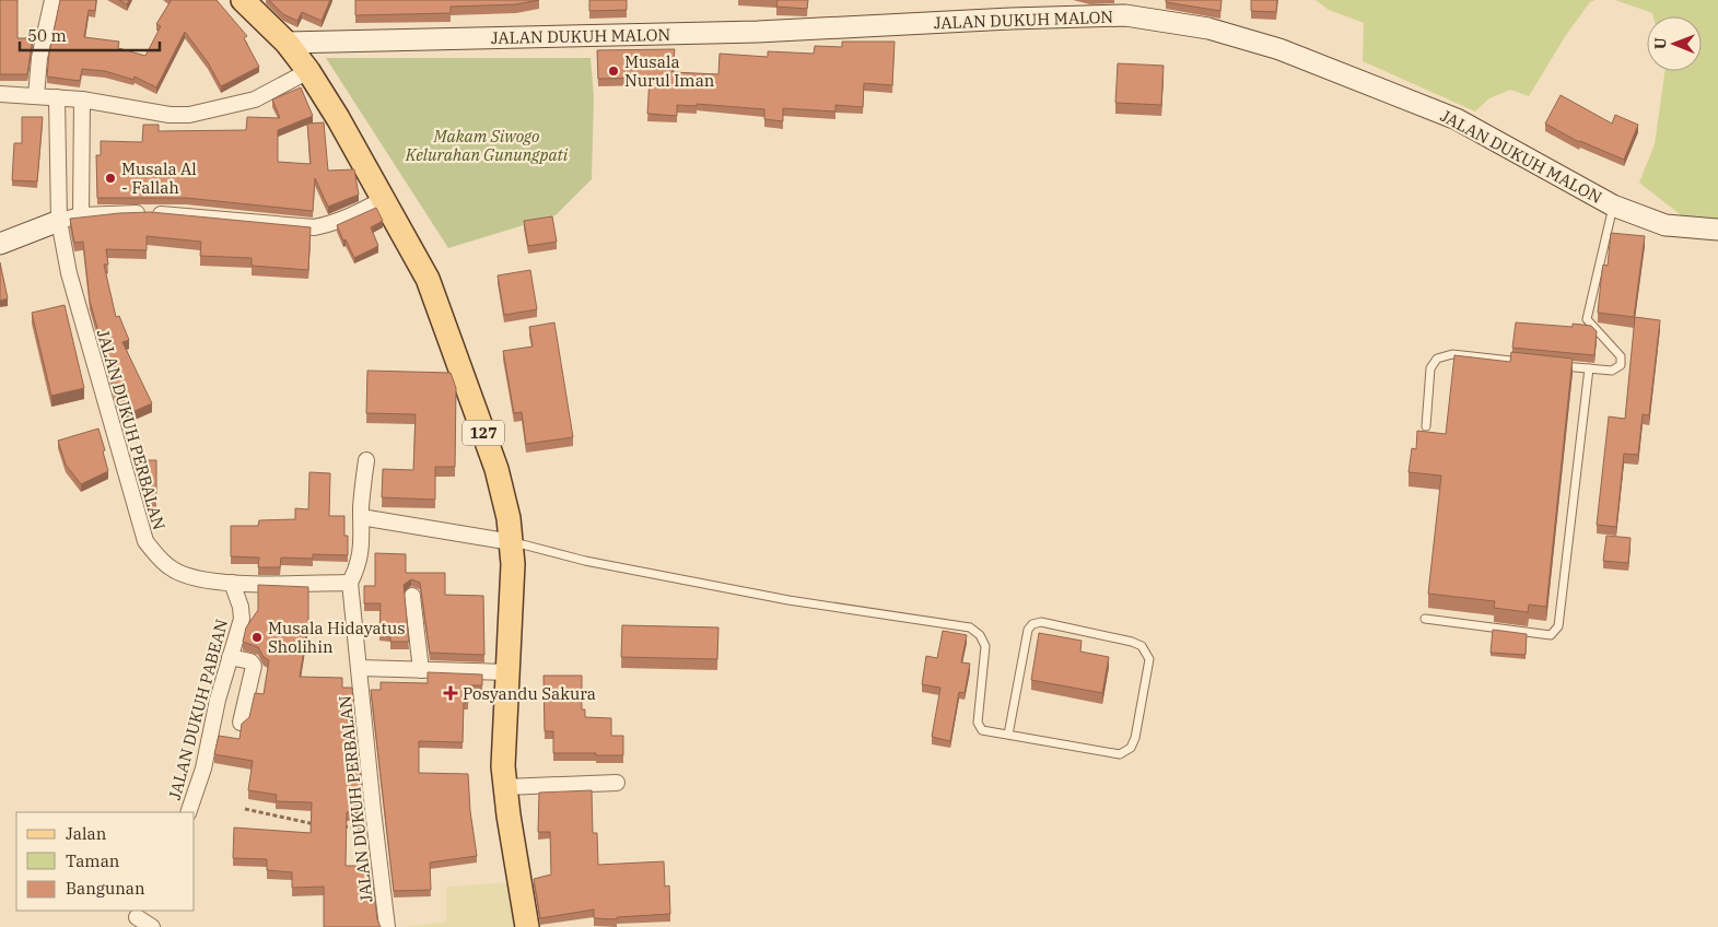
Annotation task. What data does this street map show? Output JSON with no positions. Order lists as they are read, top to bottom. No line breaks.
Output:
{"streets":{"main road":["127"],"street":["JALAN DUKUH MALON","JALAN DUKUH PERBALAN","JALAN DUKUH PABEAN"]},"crossings":[["JALAN DUKUH MALON","127"],["JALAN DUKUH PERBALAN","JALAN DUKUH PABEAN"]],"parks":["Makam Siwogo Kelurahan Gunungpati"],"places":{"other":["Musala Nurul Iman","Musala Al - Fallah","Musala Hidayatus Sholihin"],"health":["Posyandu Sakura"]},"legend":["Jalan","Taman","Bangunan"],"scale_bar":"50 m","north":"left"}
